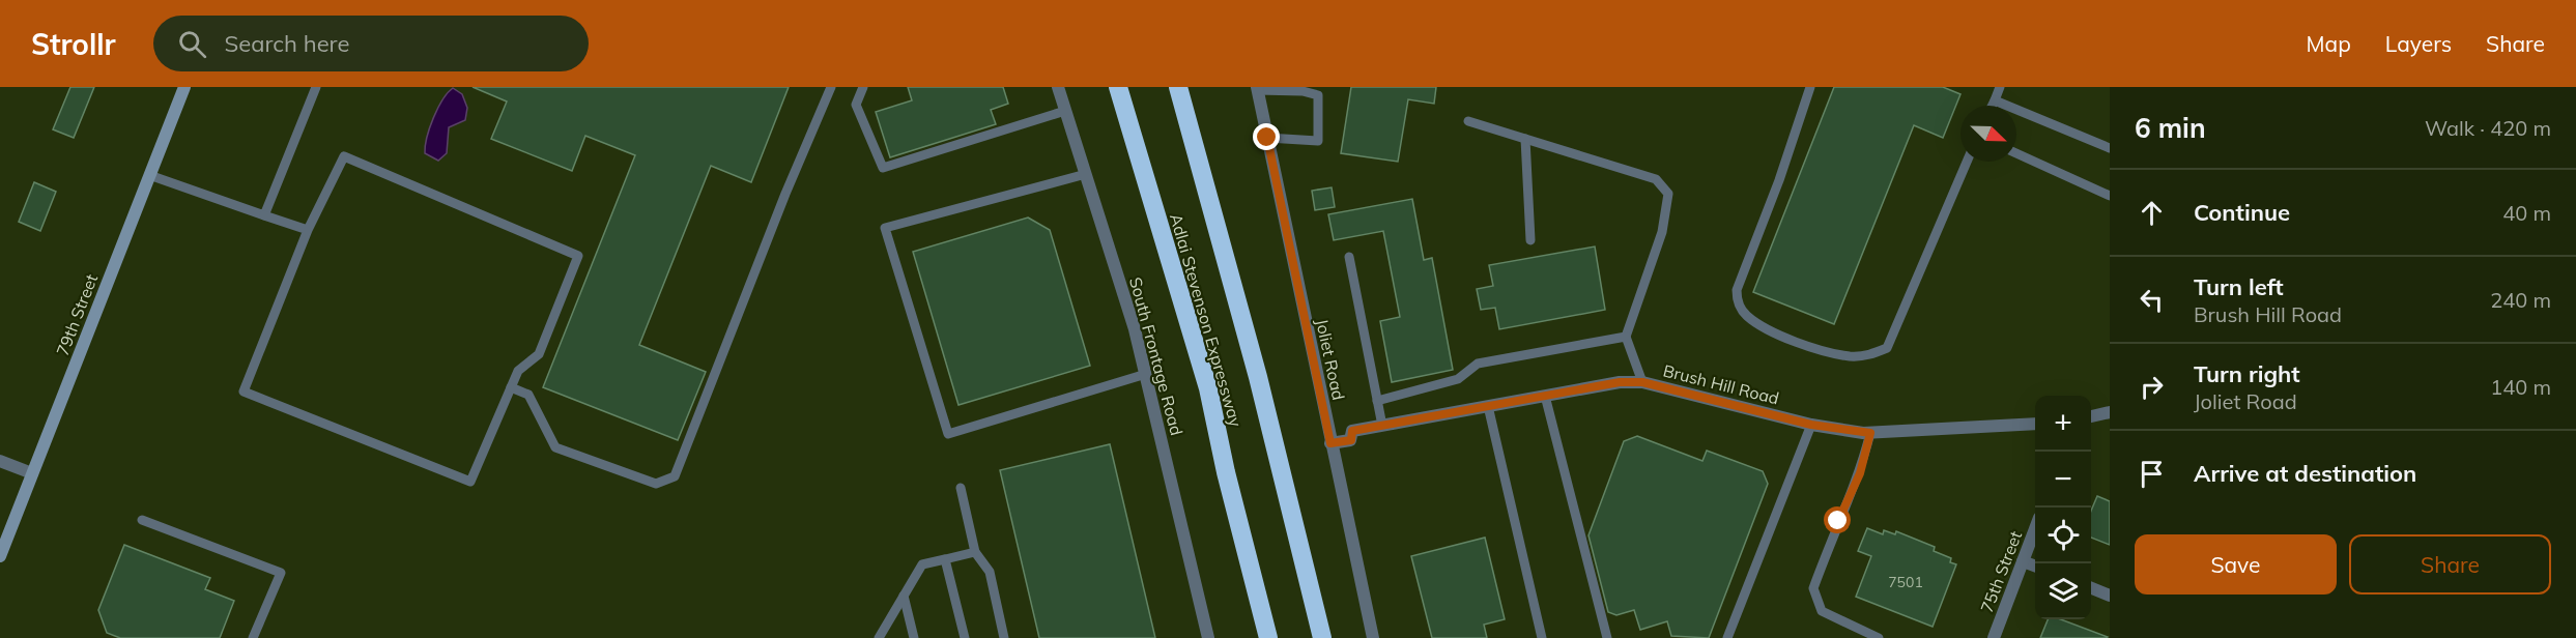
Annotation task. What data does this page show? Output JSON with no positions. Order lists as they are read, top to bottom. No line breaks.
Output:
{"streets":{"highway":["Adlai Stevenson Expressway"],"street":["79th Street","South Frontage Road","Joliet Road","Brush Hill Road","75th Street"]},"crossings":[["Joliet Road","Brush Hill Road"]],"house_numbers":["7501"],"north":"bottom right","page":{"header":"Strollr","search":"Search here","nav":["Map","Layers","Share"],"heading":["6 min","Walk · 420 m"],"list":[["Continue","40 m"],["Turn left","Brush Hill Road","240 m"],["Turn right","Joliet Road","140 m"],"Arrive at destination"],"map_buttons":["+","−"],"buttons":["Save","Share"]}}
